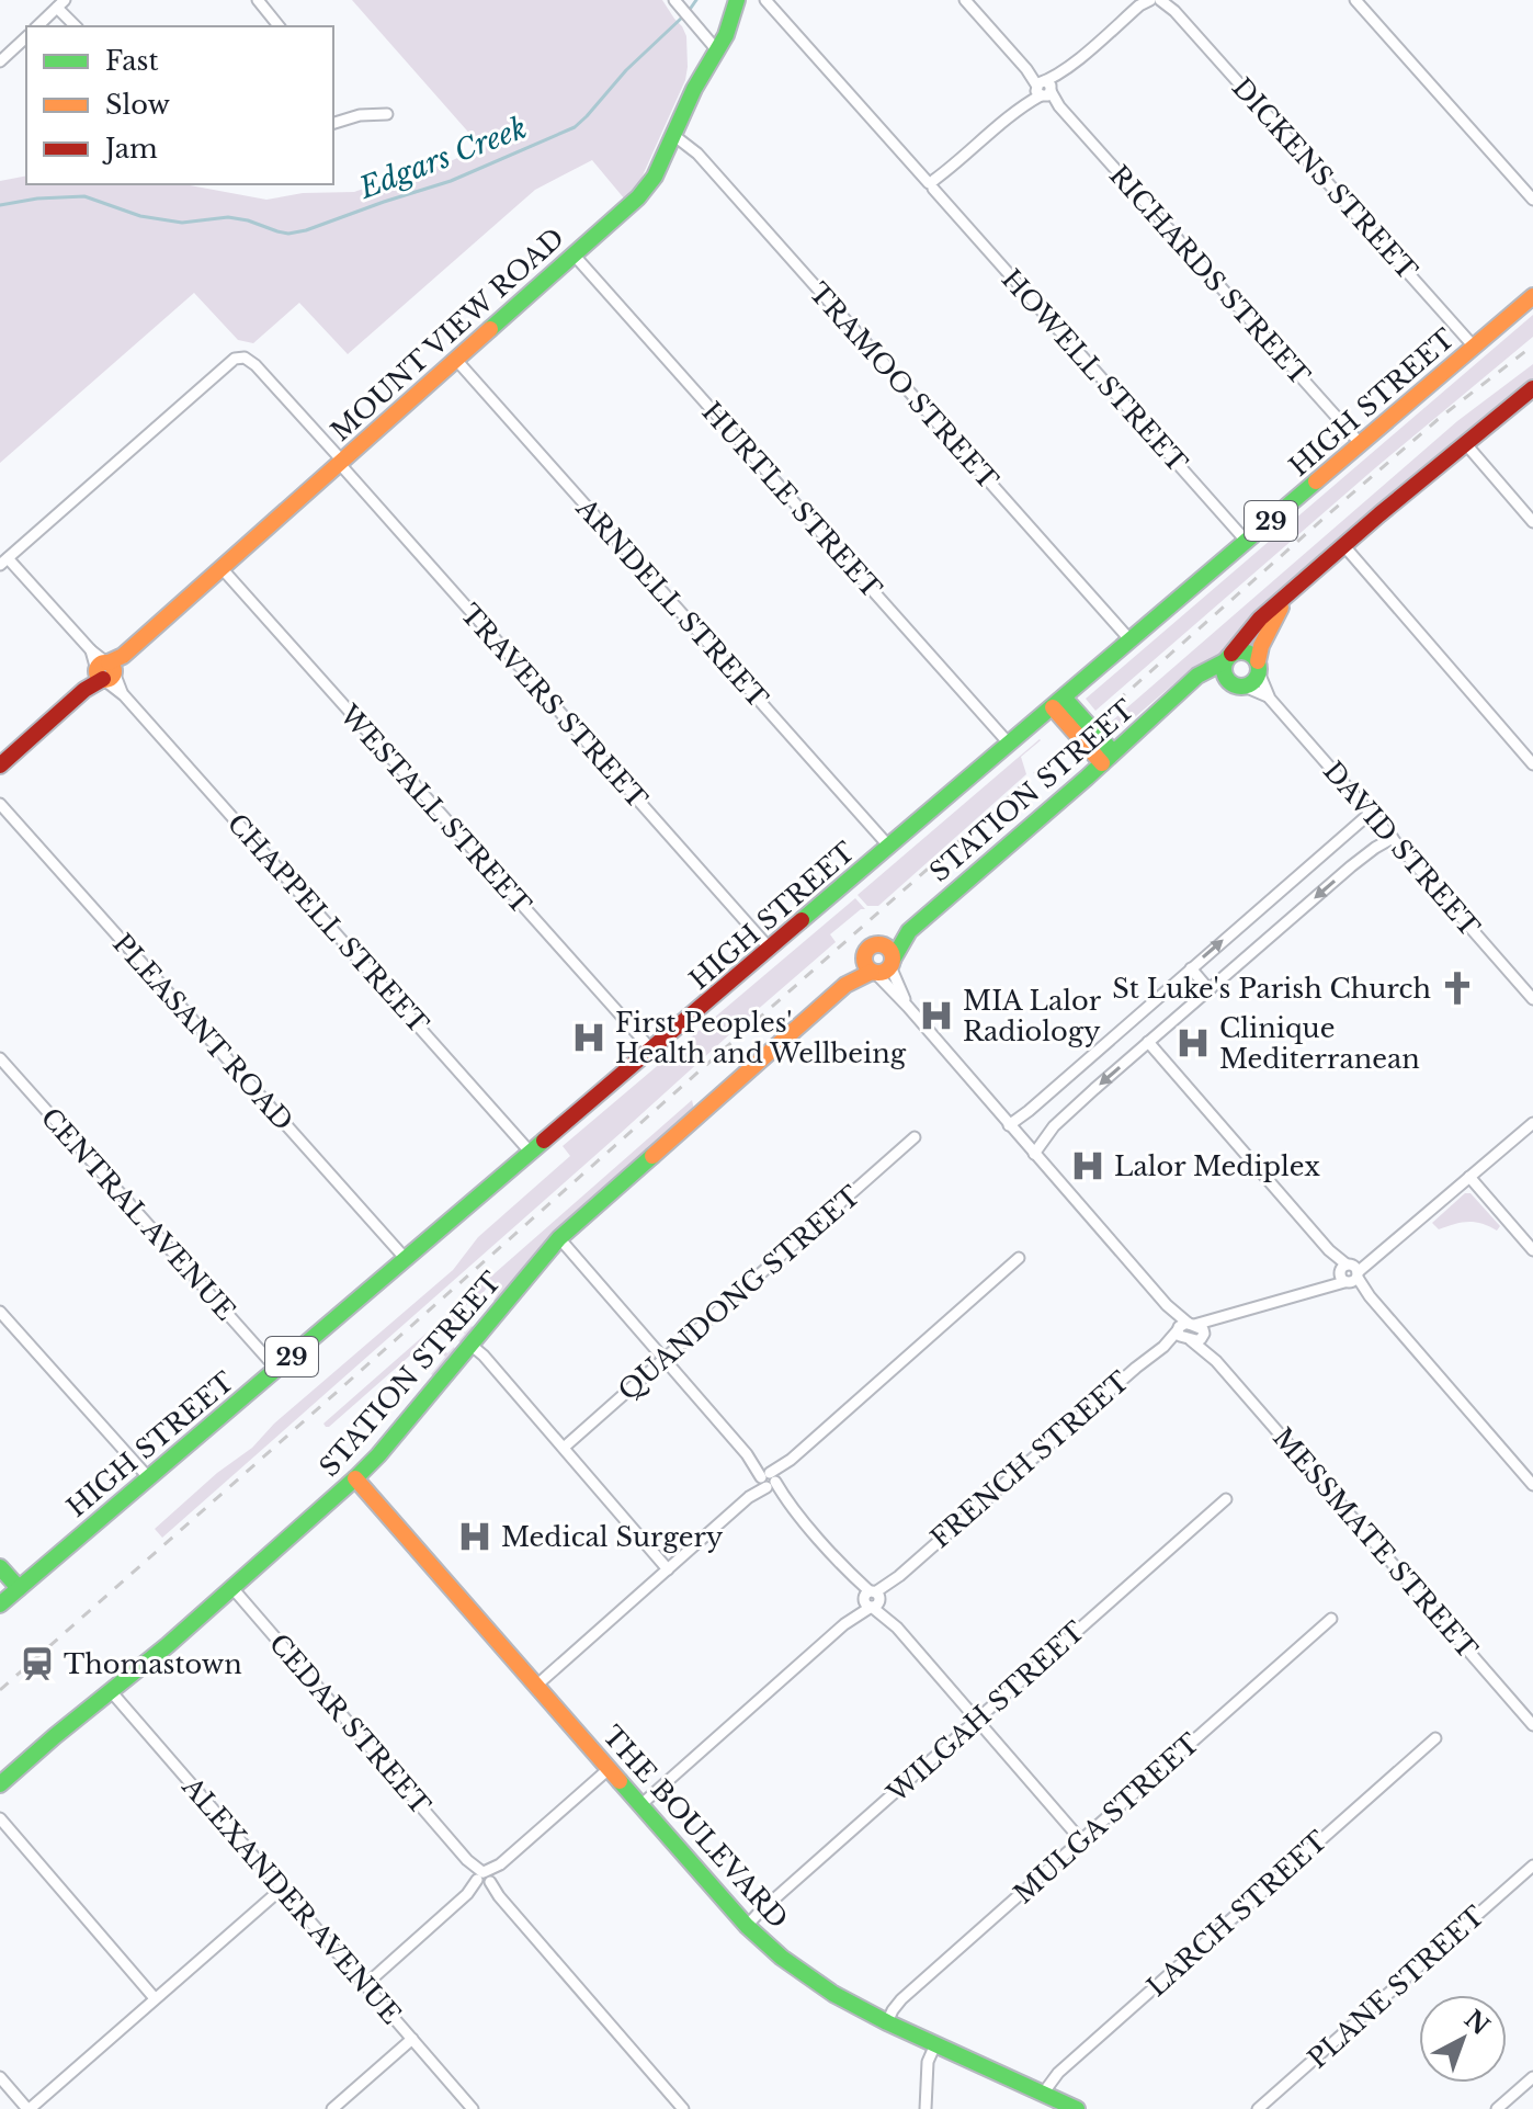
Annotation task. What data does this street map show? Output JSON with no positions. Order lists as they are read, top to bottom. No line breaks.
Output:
{"streets":{"street":["DICKENS STREET","RICHARDS STREET","MOUNT VIEW ROAD","HOWELL STREET","TRAMOO STREET","HIGH STREET","HURTLE STREET","29","ARNDELL STREET","TRAVERS STREET","STATION STREET","WESTALL STREET","DAVID STREET","CHAPPELL STREET","PLEASANT ROAD","CENTRAL AVENUE","QUANDONG STREET","FRENCH STREET","MESSMATE STREET","WILGAH STREET","CEDAR STREET","MULGA STREET","THE BOULEVARD","ALEXANDER AVENUE","LARCH STREET","PLANE STREET"]},"crossings":[["DICKENS STREET","HIGH STREET"],["RICHARDS STREET","HIGH STREET"],["MOUNT VIEW ROAD","TRAMOO STREET"],["MOUNT VIEW ROAD","HURTLE STREET"],["MOUNT VIEW ROAD","ARNDELL STREET"],["MOUNT VIEW ROAD","TRAVERS STREET"],["MOUNT VIEW ROAD","WESTALL STREET"],["MOUNT VIEW ROAD","CHAPPELL STREET"],["HOWELL STREET","HIGH STREET"],["TRAMOO STREET","HIGH STREET"],["HIGH STREET","HURTLE STREET"],["HIGH STREET","ARNDELL STREET"],["HIGH STREET","TRAVERS STREET"],["HIGH STREET","WESTALL STREET"],["HIGH STREET","CHAPPELL STREET"],["HIGH STREET","PLEASANT ROAD"],["HIGH STREET","CENTRAL AVENUE"],["TRAVERS STREET","CHAPPELL STREET"],["STATION STREET","DAVID STREET"],["STATION STREET","MESSMATE STREET"],["STATION STREET","CEDAR STREET"],["STATION STREET","THE BOULEVARD"],["STATION STREET","ALEXANDER AVENUE"],["FRENCH STREET","MESSMATE STREET"],["FRENCH STREET","THE BOULEVARD"],["WILGAH STREET","THE BOULEVARD"],["MULGA STREET","THE BOULEVARD"],["THE BOULEVARD","LARCH STREET"]],"water":["Edgars Creek"],"places":{"church":["St Luke's Parish Church"],"hospital":["MIA Lalor Radiology","First Peoples' Health and Wellbeing","Clinique Mediterranean","Lalor Mediplex","Medical Surgery"],"station":["Thomastown"]},"legend":["Fast","Slow","Jam"],"north":"top right"}
